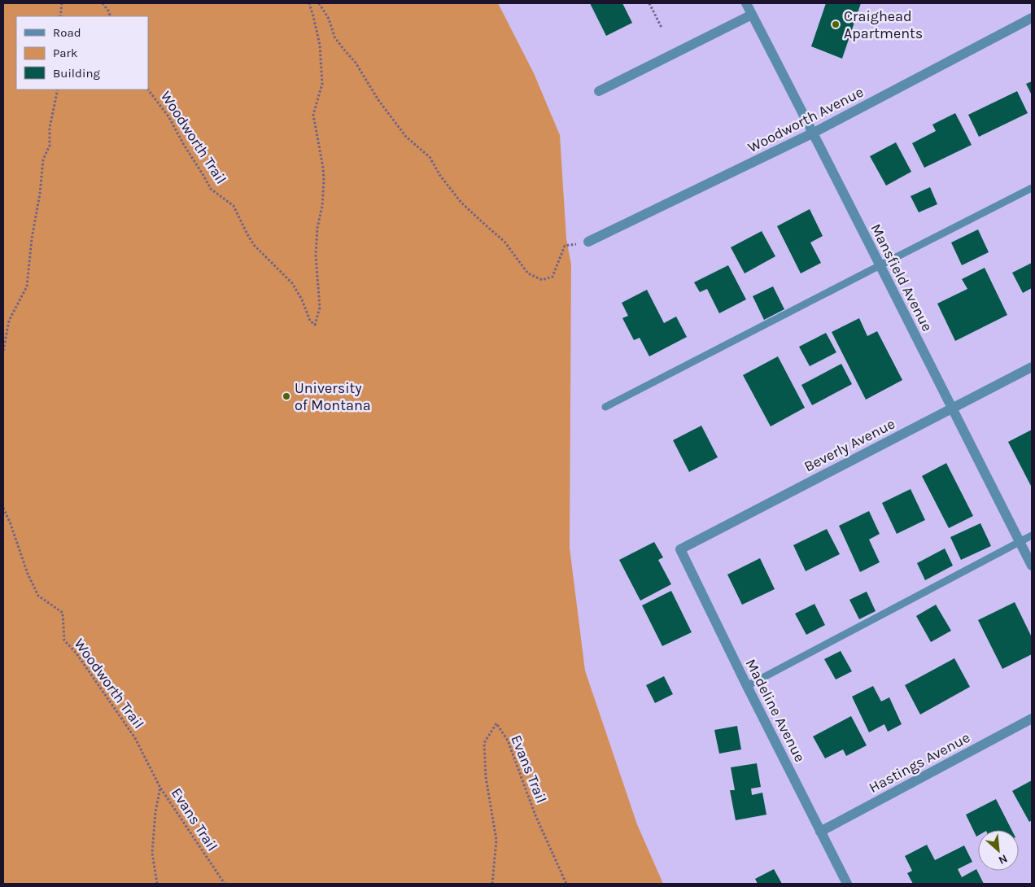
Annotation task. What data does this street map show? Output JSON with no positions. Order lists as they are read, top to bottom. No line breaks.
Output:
{"streets":{"street":["Woodworth Avenue","Mansfield Avenue","Beverly Avenue","Madeline Avenue","Hastings Avenue"],"path":["Woodworth Trail","Evans Trail"]},"crossings":[["Woodworth Avenue","Mansfield Avenue"],["Woodworth Trail","Evans Trail"],["Mansfield Avenue","Beverly Avenue"],["Beverly Avenue","Madeline Avenue"],["Madeline Avenue","Hastings Avenue"]],"places":["Craighead Apartments","University of Montana"],"legend":["Road","Park","Building"],"north":"bottom right"}
